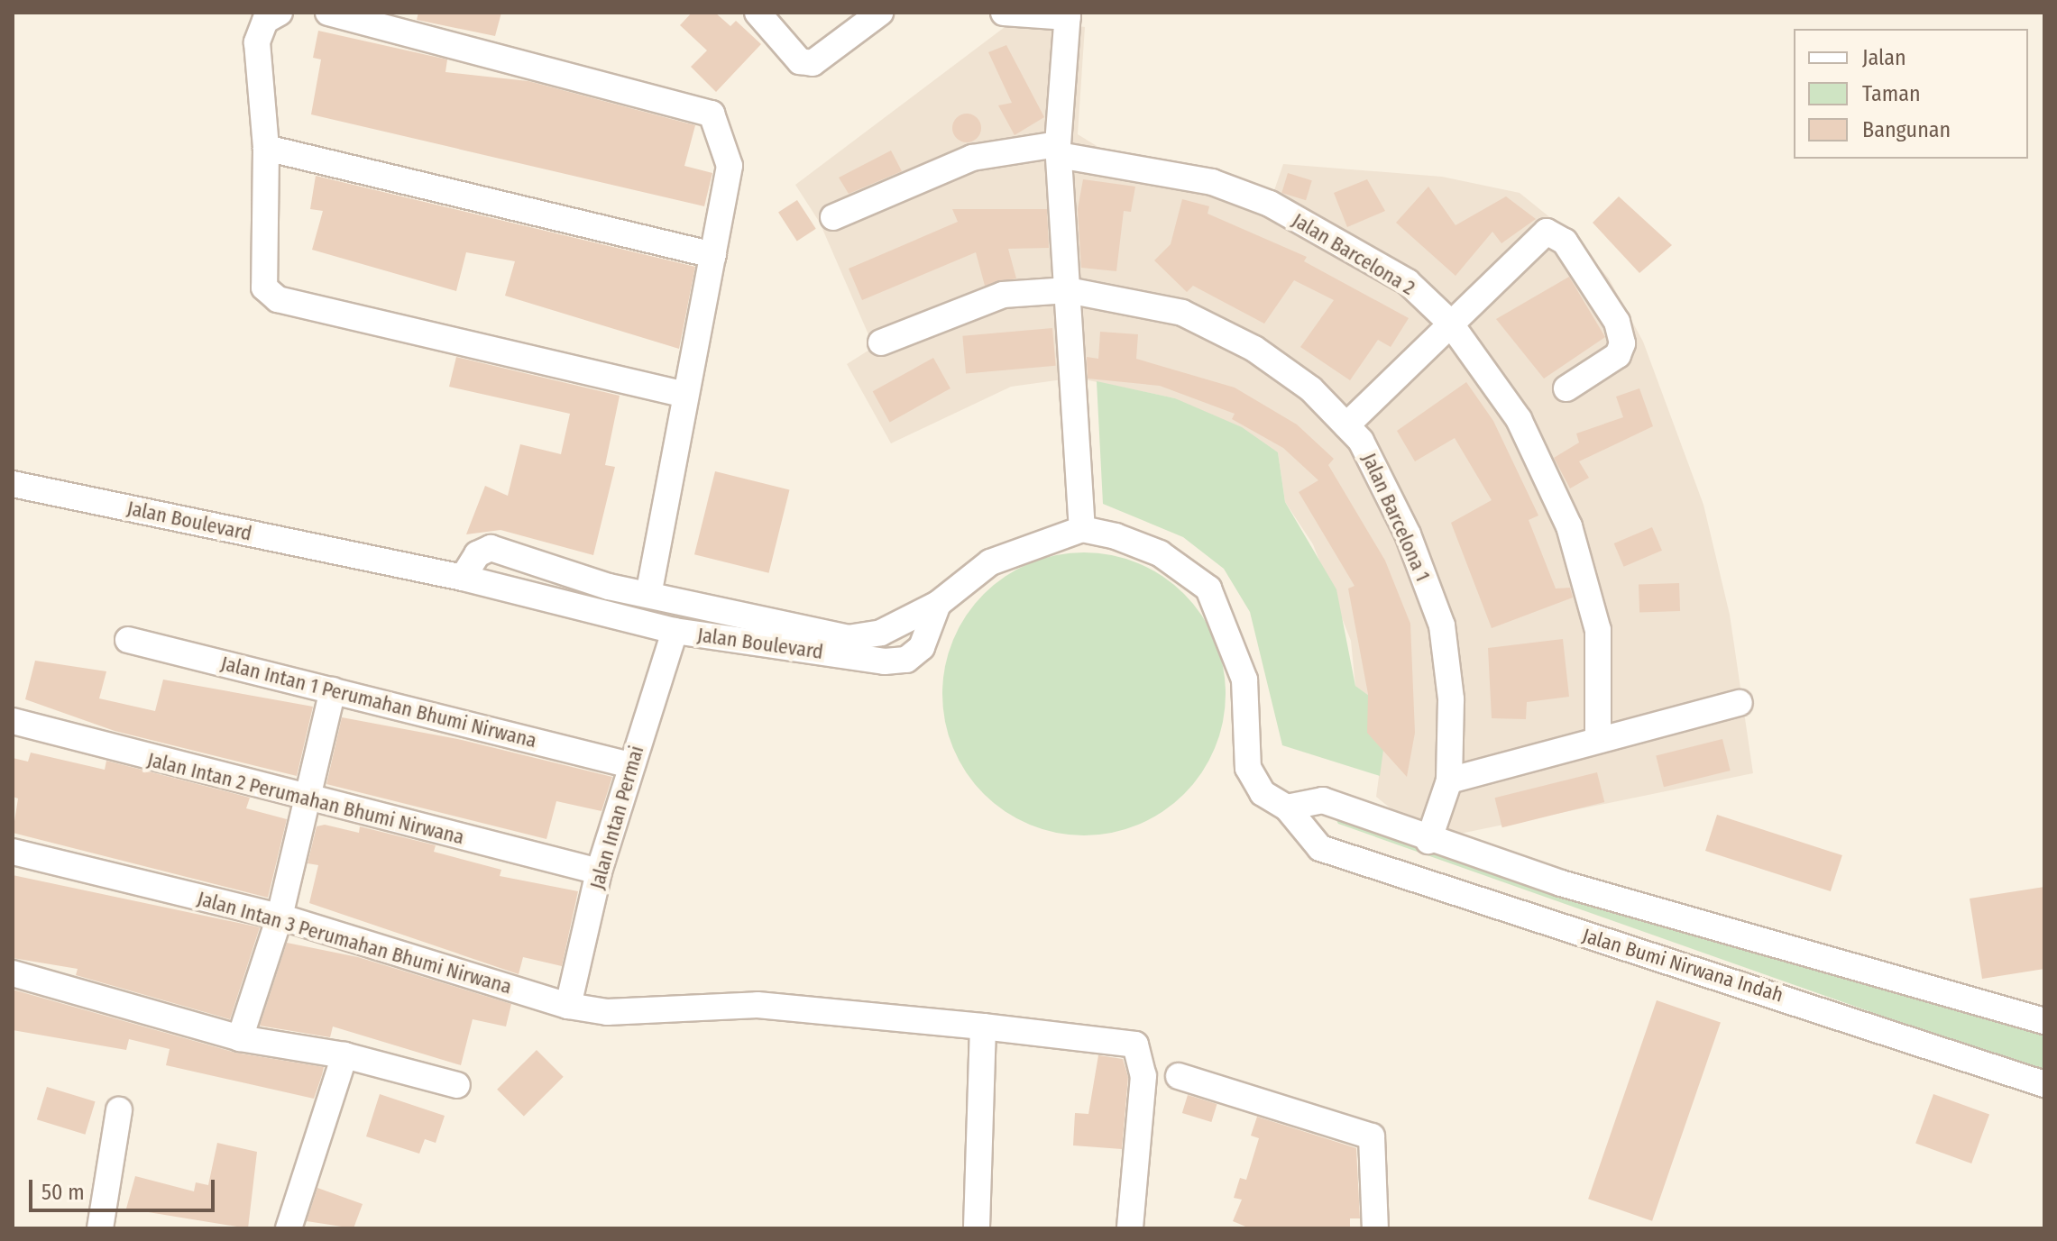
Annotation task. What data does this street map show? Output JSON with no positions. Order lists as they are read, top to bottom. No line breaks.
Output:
{"streets":{"street":["Jalan Barcelona 2","Jalan Barcelona 1","Jalan Boulevard","Jalan Intan 1 Perumahan Bhumi Nirwana","Jalan Intan 2 Perumahan Bhumi Nirwana","Jalan Intan Permai","Jalan Intan 3 Perumahan Bhumi Nirwana","Jalan Bumi Nirwana Indah"]},"crossings":[["Jalan Boulevard","Jalan Intan Permai"],["Jalan Intan 1 Perumahan Bhumi Nirwana","Jalan Intan Permai"],["Jalan Intan 2 Perumahan Bhumi Nirwana","Jalan Intan Permai"],["Jalan Intan Permai","Jalan Intan 3 Perumahan Bhumi Nirwana"]],"legend":["Jalan","Taman","Bangunan"],"scale_bar":"50 m"}
